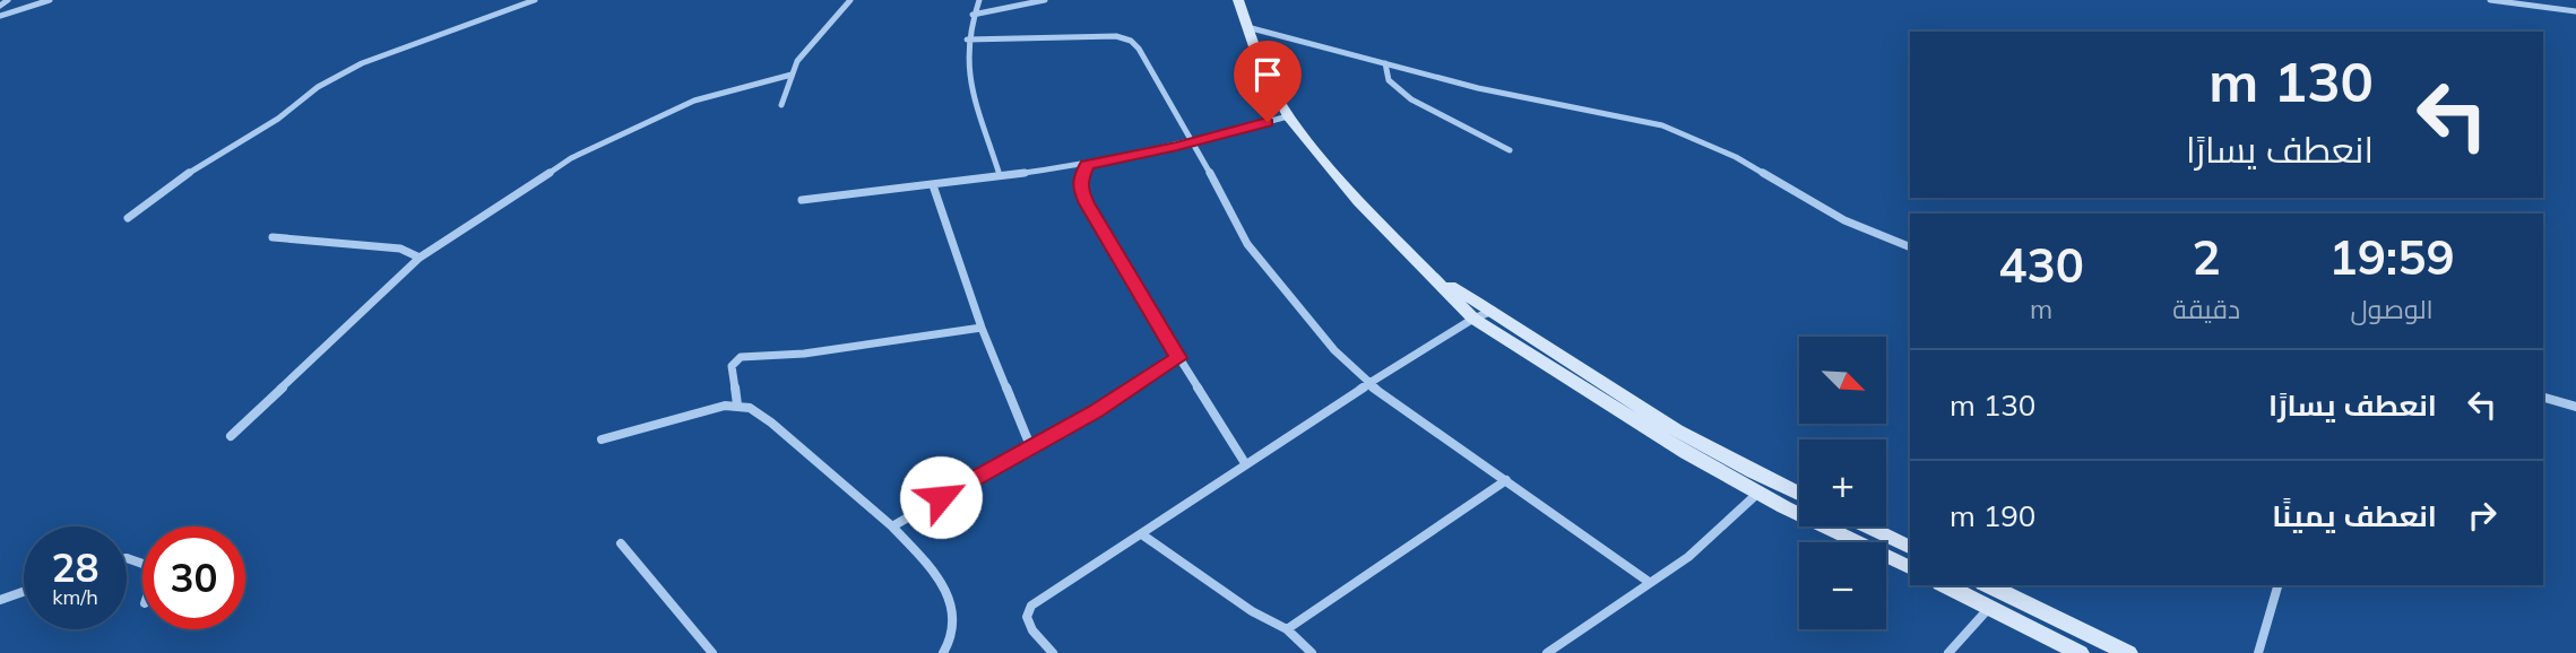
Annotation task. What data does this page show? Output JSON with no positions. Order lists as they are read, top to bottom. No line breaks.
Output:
{"north":"bottom right","page":{"turn":["130 m","انعطف يسارًا"],"eta":["19:59","الوصول","2","دقيقة","430","m"],"map_buttons":["+","−"],"list":[{"name":"انعطف يسارًا","value":"130 m"},{"name":"انعطف يمينًا","value":"190 m"}],"speed":"28 km/h","limit":"30"}}
